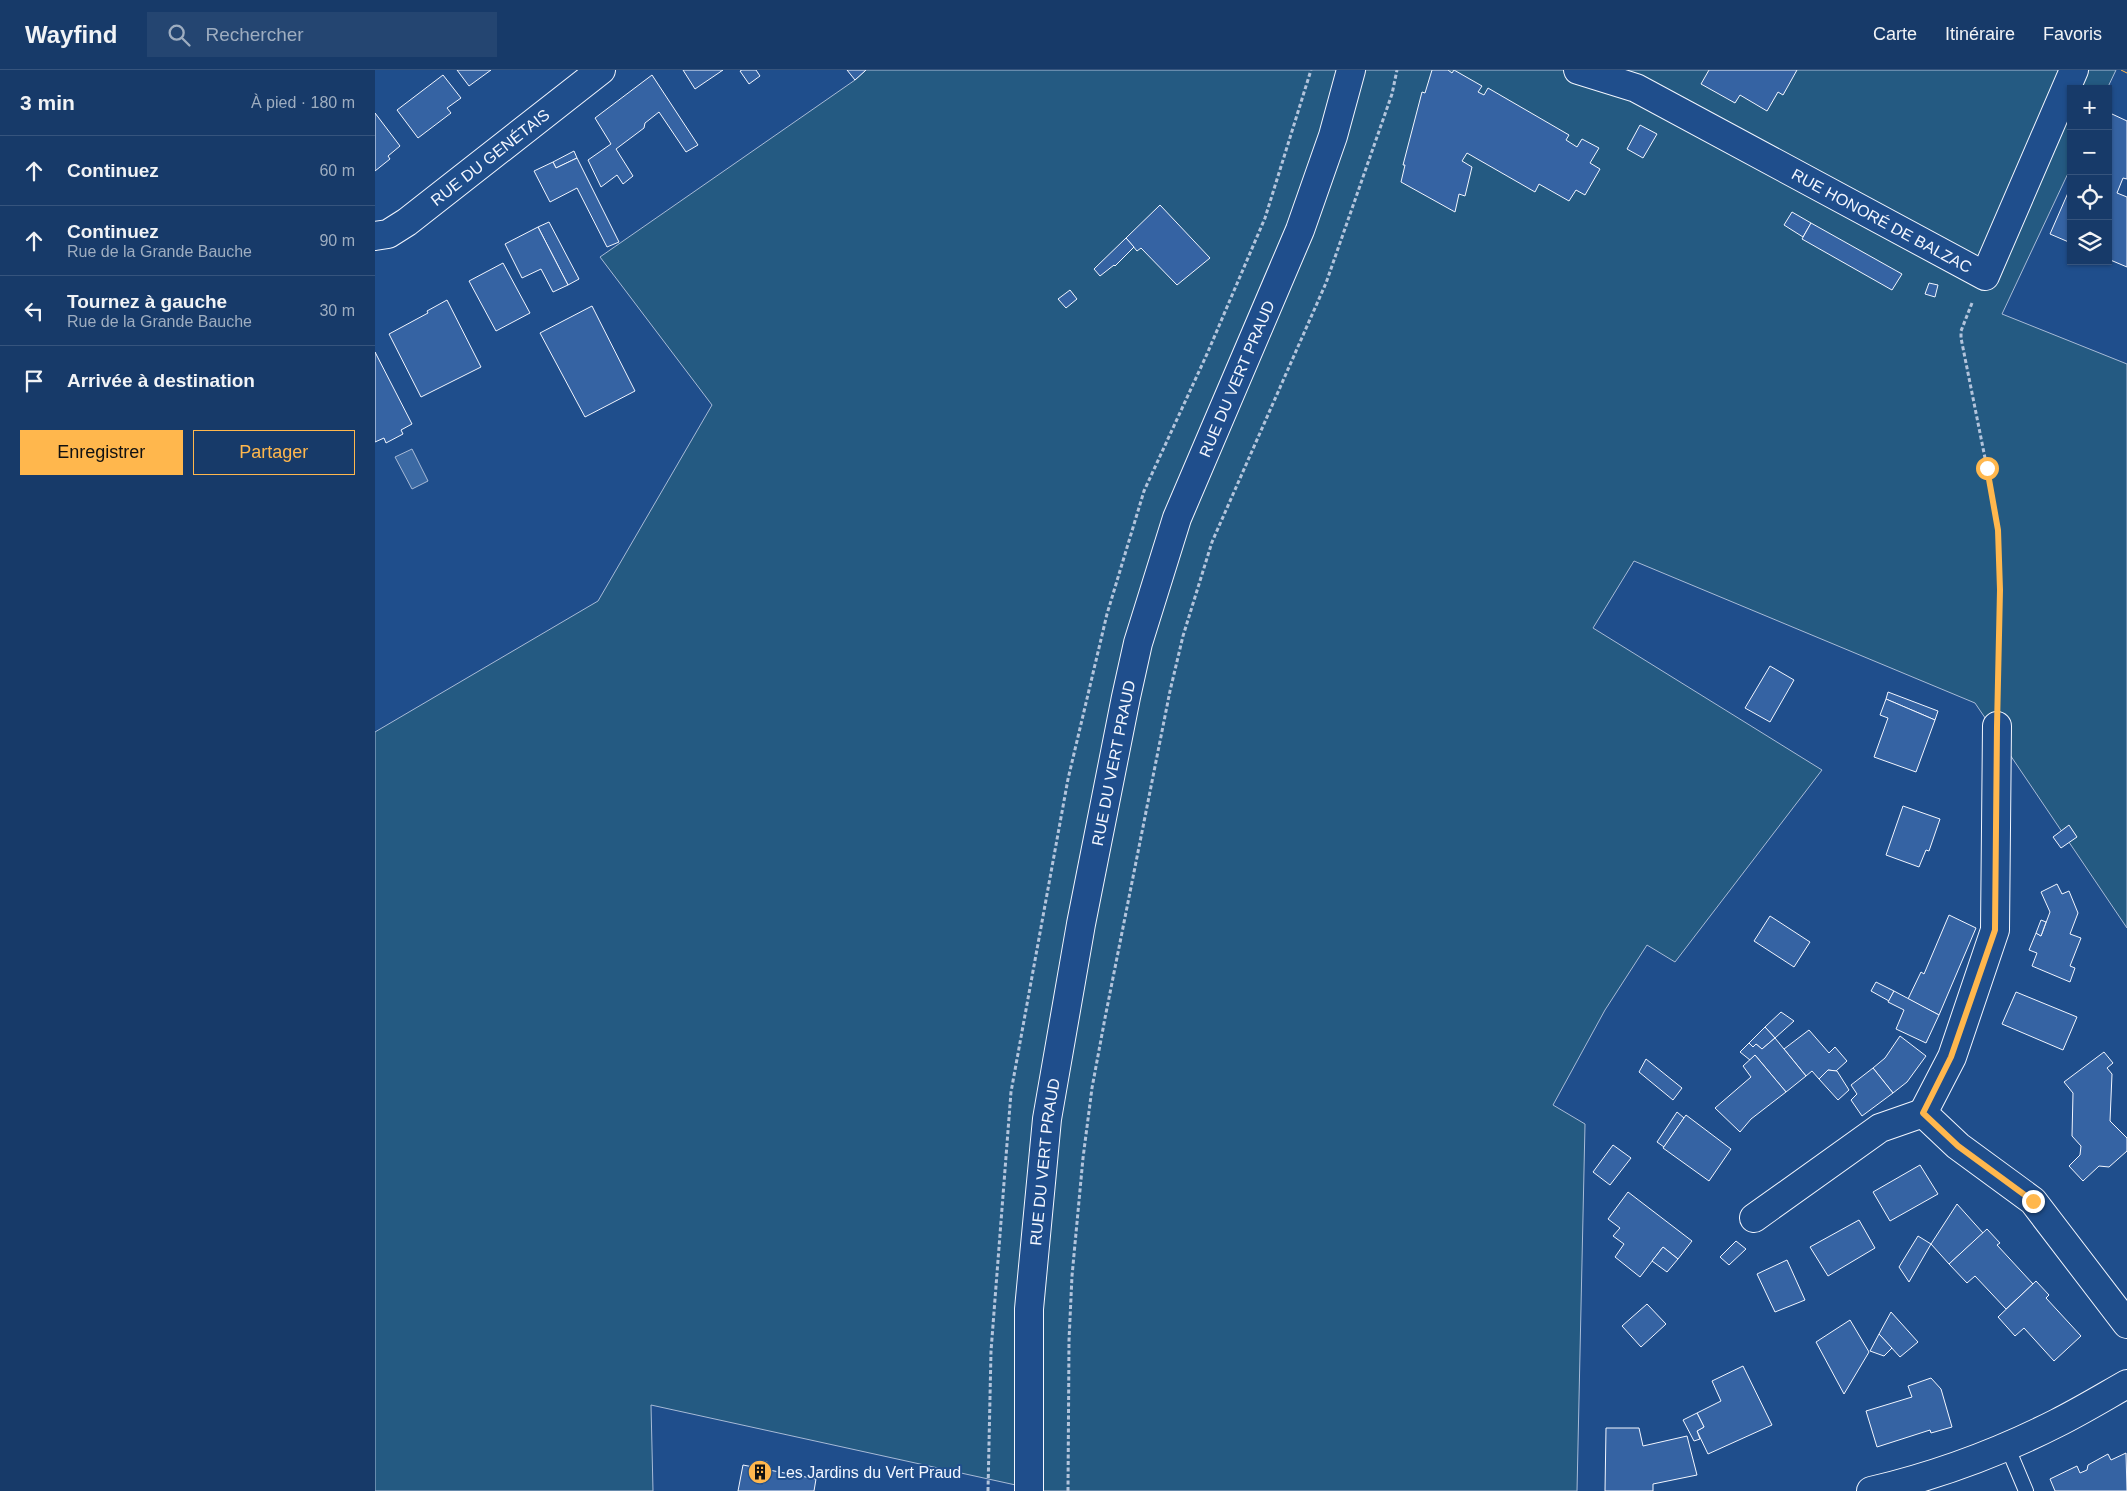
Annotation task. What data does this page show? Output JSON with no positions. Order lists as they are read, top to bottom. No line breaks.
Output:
{"streets":{"street":["RUE DU GENÉTAIS","RUE HONORÉ DE BALZAC","RUE DU VERT PRAUD"]},"places":{"building":["Les Jardins du Vert Praud"]},"page":{"header":"Wayfind","search":"Rechercher","nav":["Carte","Itinéraire","Favoris"],"heading":["3 min","À pied · 180 m"],"map_buttons":["+","−"],"list":[["Continuez","60 m"],["Continuez","Rue de la Grande Bauche","90 m"],["Tournez à gauche","Rue de la Grande Bauche","30 m"],"Arrivée à destination"],"buttons":["Enregistrer","Partager"]}}
